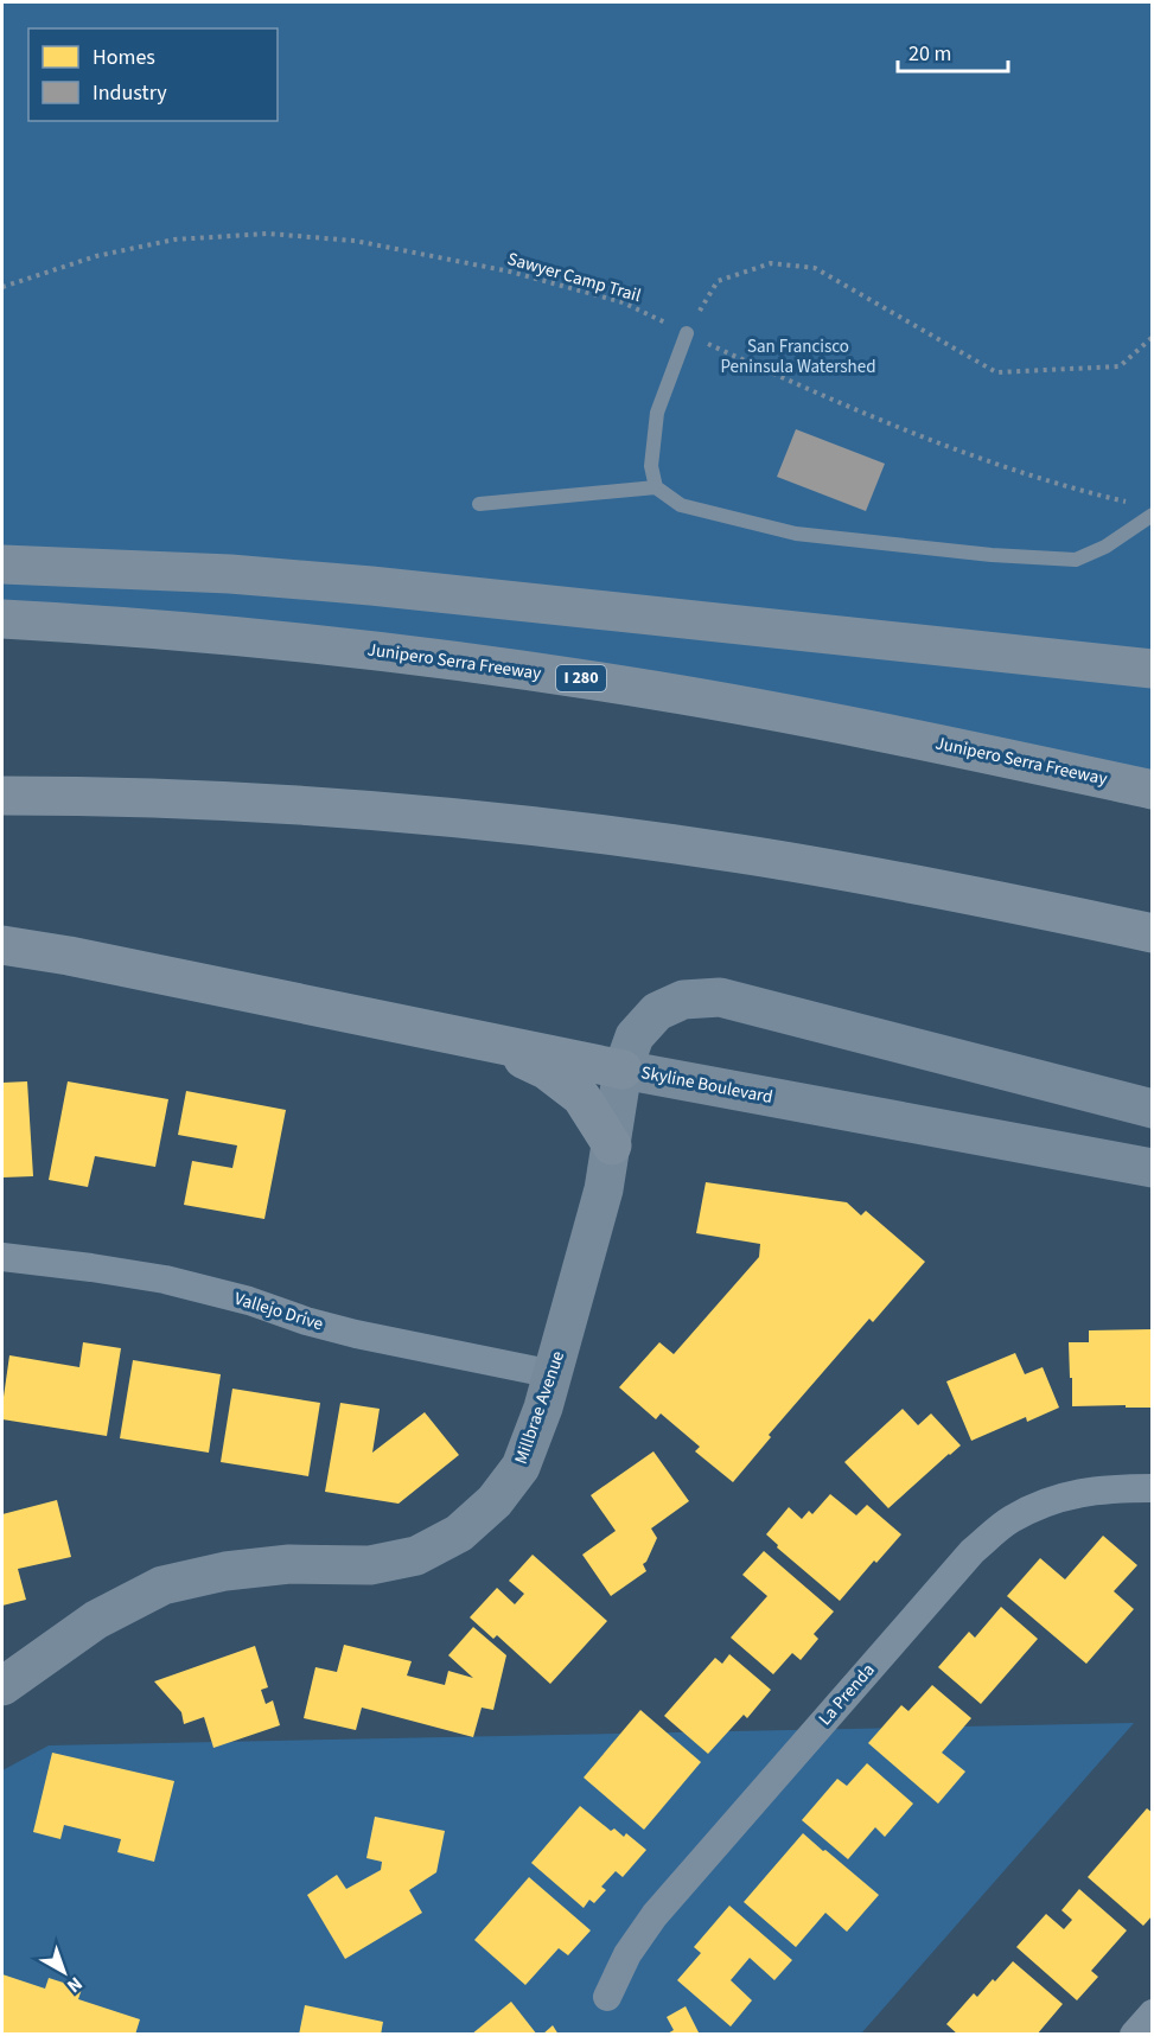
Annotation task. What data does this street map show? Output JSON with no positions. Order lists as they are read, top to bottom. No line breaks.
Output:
{"streets":{"highway":["Junipero Serra Freeway","I 280"],"street":["Skyline Boulevard","Vallejo Drive","Millbrae Avenue","La Prenda"],"path":["Sawyer Camp Trail"]},"crossings":[["Skyline Boulevard","Millbrae Avenue"],["Vallejo Drive","Millbrae Avenue"]],"parks":["San Francisco Peninsula Watershed"],"legend":["Homes","Industry"],"scale_bar":"20 m","north":"bottom right"}
